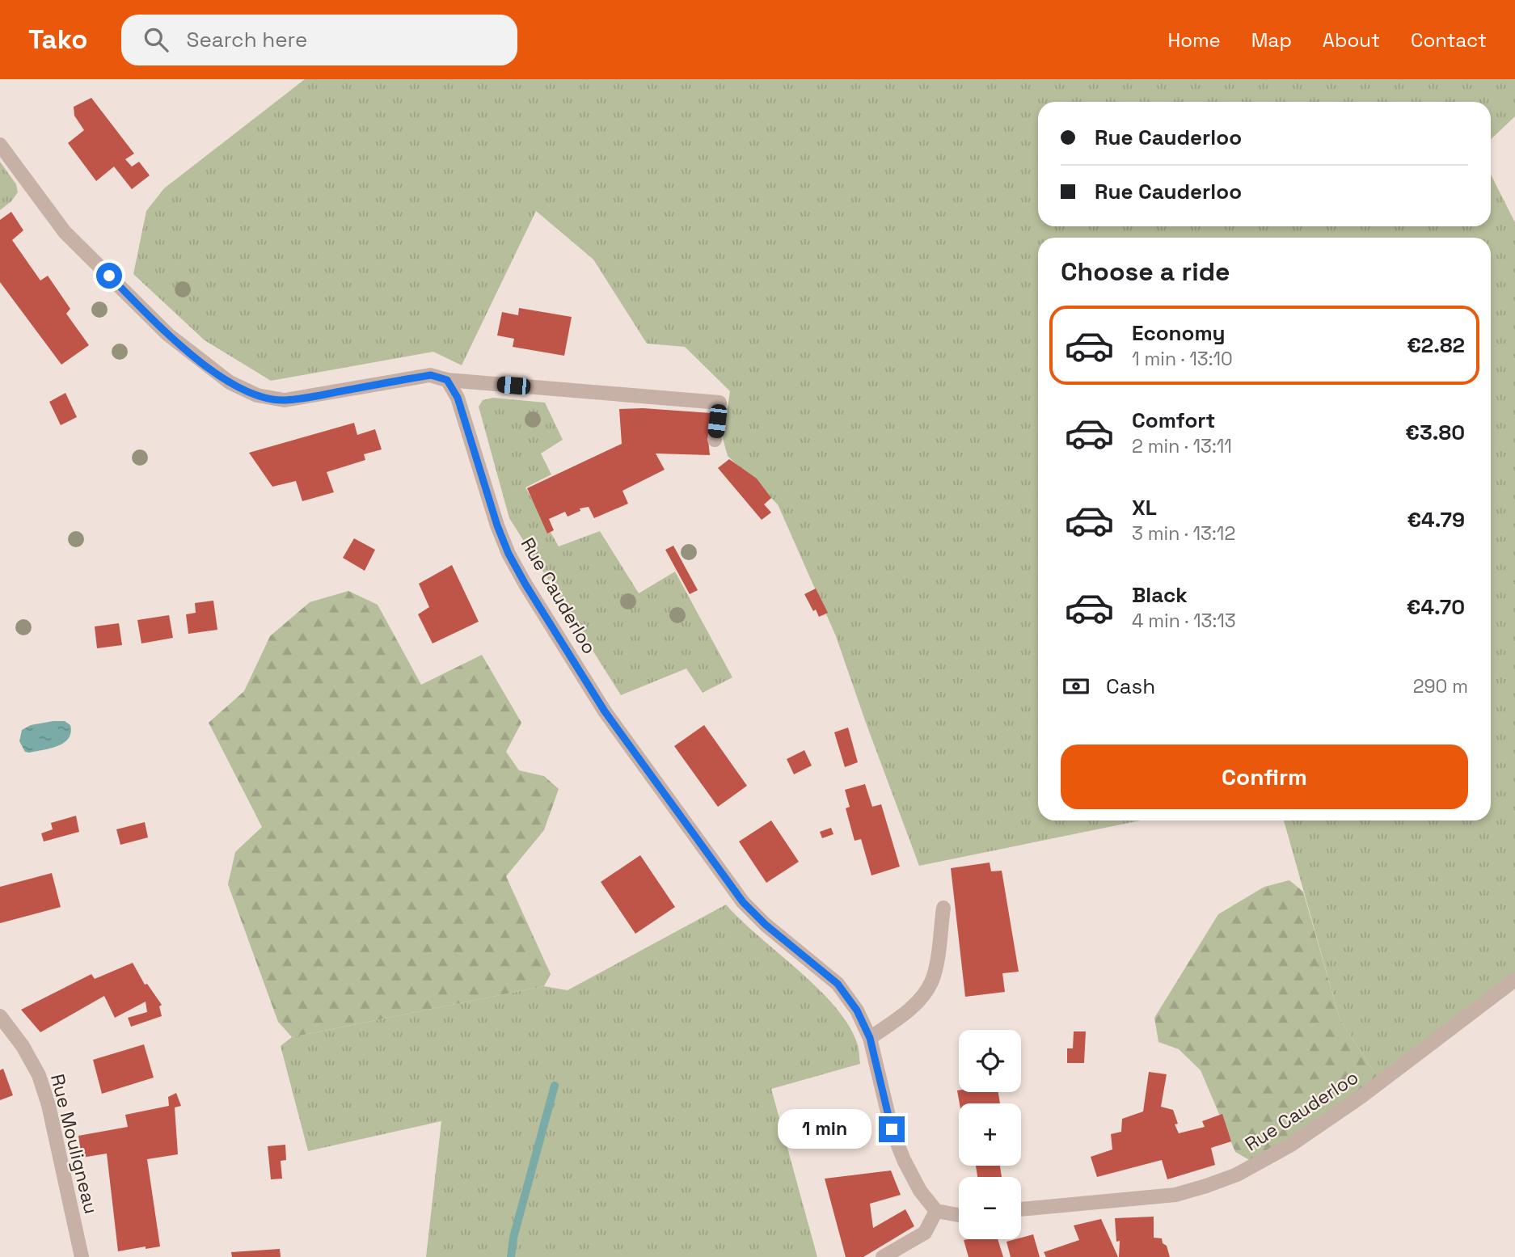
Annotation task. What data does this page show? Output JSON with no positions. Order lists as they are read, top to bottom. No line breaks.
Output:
{"streets":{"street":["Rue Cauderloo","Rue Mouligneau"]},"page":{"header":"Tako","search":"Search here","nav":["Home","Map","About","Contact"],"banner":["Rue Cauderloo","Rue Cauderloo"],"heading":"Choose a ride","list":[{"name":"Economy","note":"1 min · 13:10","value":"€2.82"},{"name":"Comfort","note":"2 min · 13:11","value":"€3.80"},{"name":"XL","note":"3 min · 13:12","value":"€4.79"},{"name":"Black","note":"4 min · 13:13","value":"€4.70"}],"pay":["Cash","290 m"],"buttons":"Confirm","map_buttons":["+","−"],"bubble":"1 min"}}
